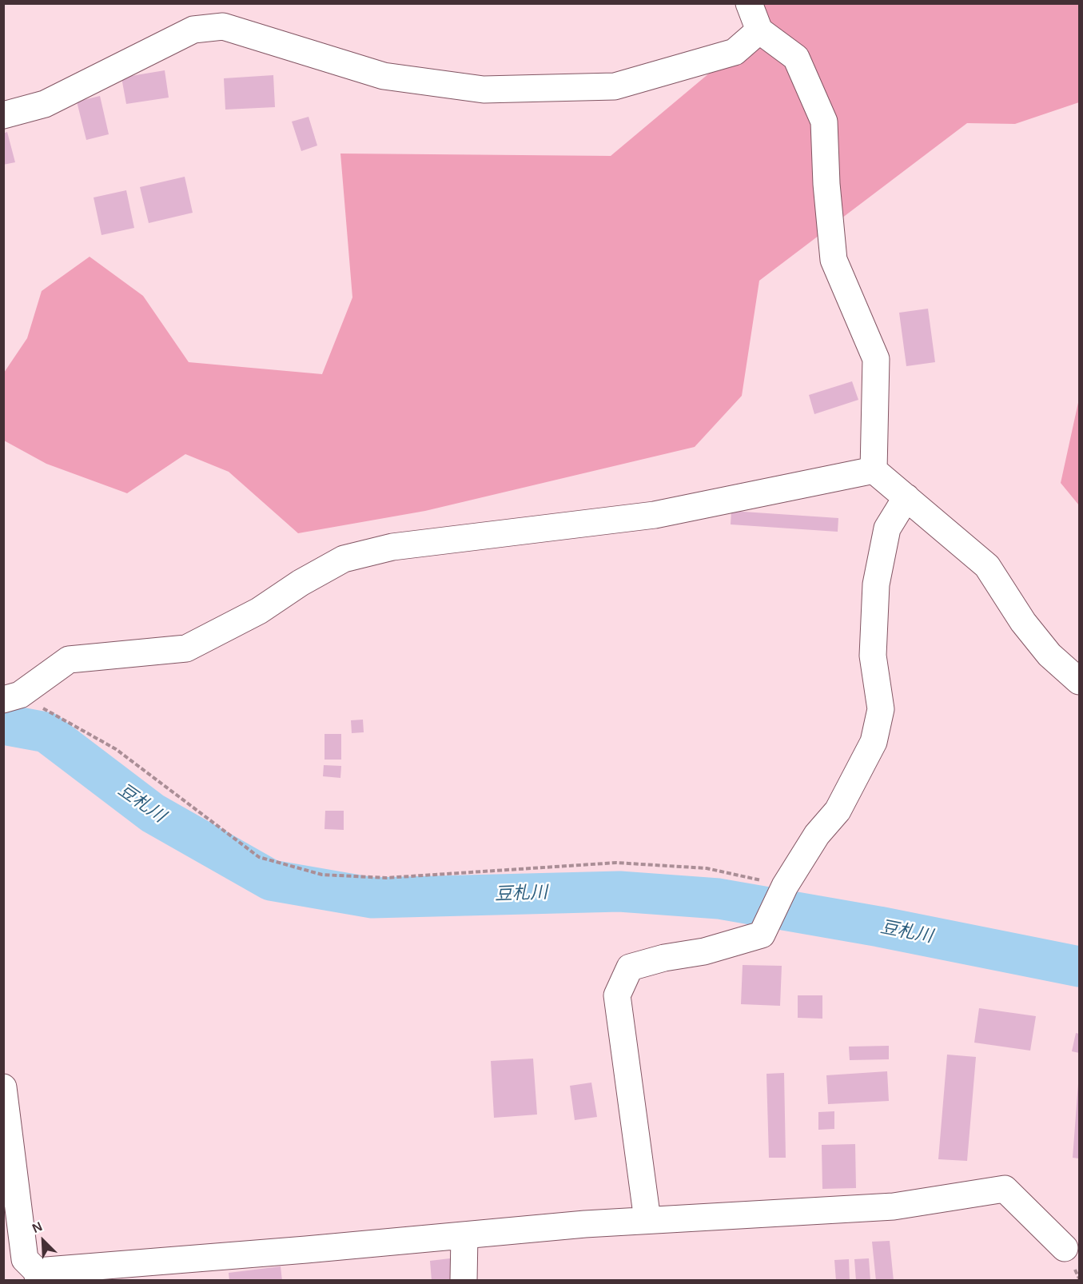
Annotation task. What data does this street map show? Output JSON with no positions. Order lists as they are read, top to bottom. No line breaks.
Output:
{"water":["豆札川"],"north":"top left"}
